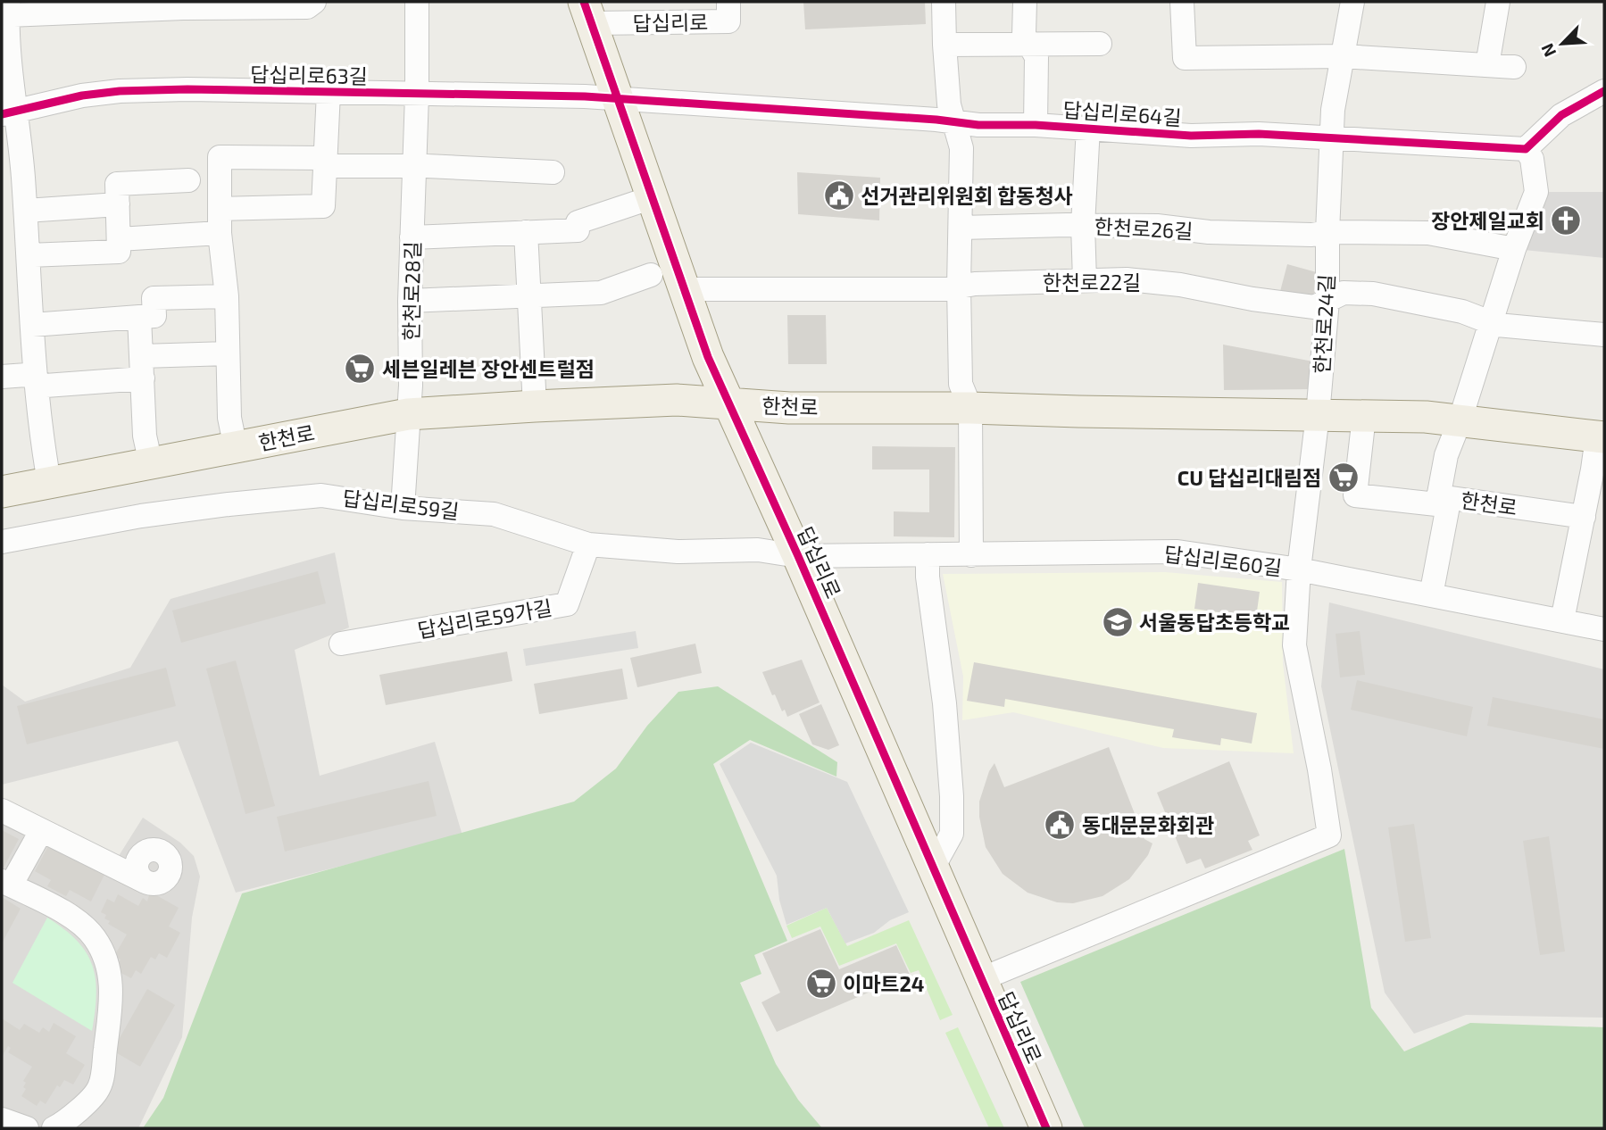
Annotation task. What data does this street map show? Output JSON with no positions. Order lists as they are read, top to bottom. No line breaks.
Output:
{"streets":{"main road":["답십리로","한천로"],"street":["답십리로63길","답십리로64길","한천로26길","한천로22길","한천로28길","한천로24길","답십리로59길","답십리로60길","답십리로59가길"]},"crossings":[["답십리로","답십리로63길"],["답십리로","답십리로64길"],["답십리로","한천로22길"],["답십리로","한천로"],["답십리로","답십리로59길"],["답십리로","답십리로60길"],["답십리로63길","답십리로64길"],["답십리로63길","한천로28길"],["답십리로64길","한천로24길"],["한천로26길","한천로24길"],["한천로22길","한천로24길"],["한천로28길","한천로"],["한천로28길","답십리로59길"],["한천로24길","한천로"],["한천로","답십리로60길"],["답십리로59길","답십리로60길"],["답십리로59길","답십리로59가길"]],"places":{"public building":["선거관리위원회 합동청사","동대문문화회관"],"church":["장안제일교회"],"supermarket":["세븐일레븐 장안센트럴점","CU 답십리대림점","이마트24"],"school or university":["서울동답초등학교"]},"north":"bottom left"}
